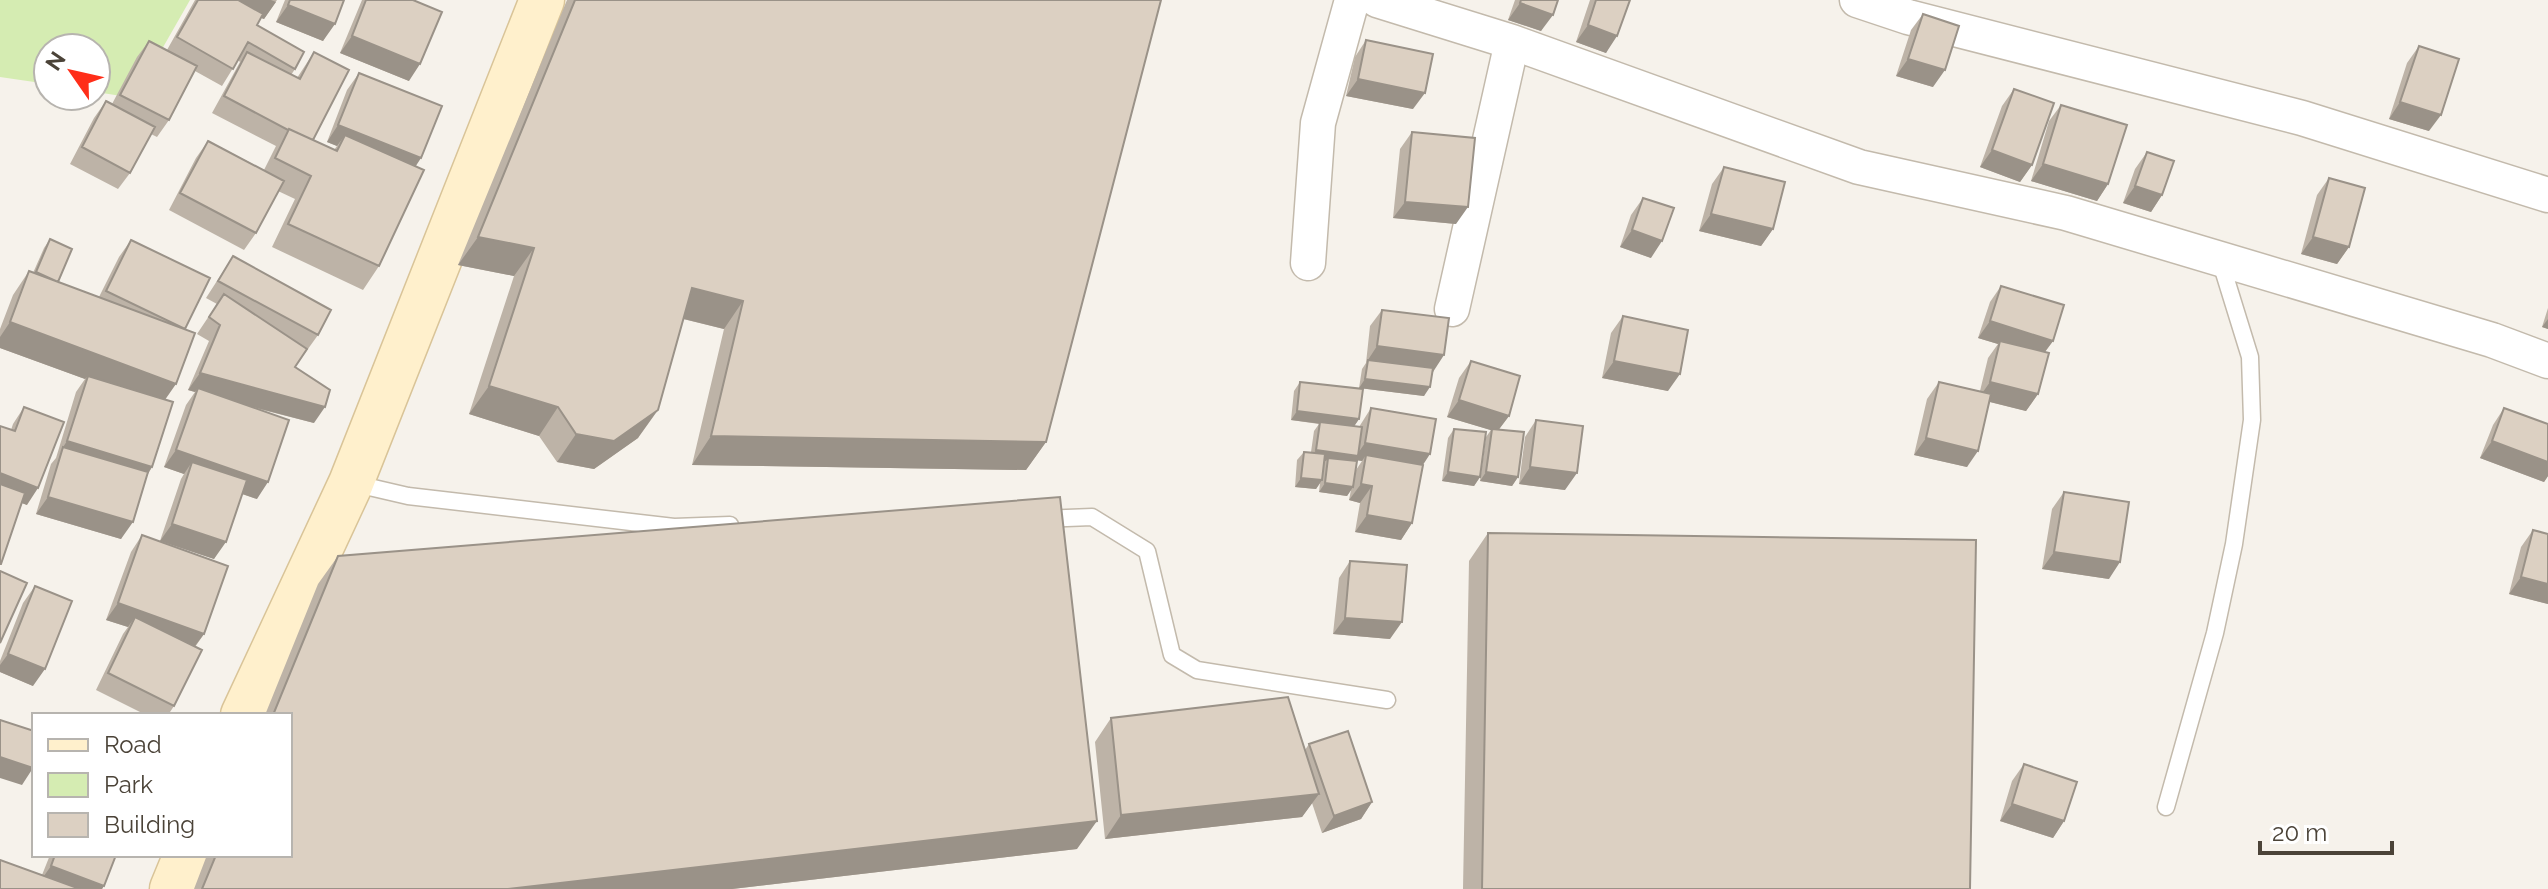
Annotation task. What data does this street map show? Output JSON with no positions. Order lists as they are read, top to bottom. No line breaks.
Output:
{"legend":["Road","Park","Building"],"scale_bar":"20 m","north":"top left"}
